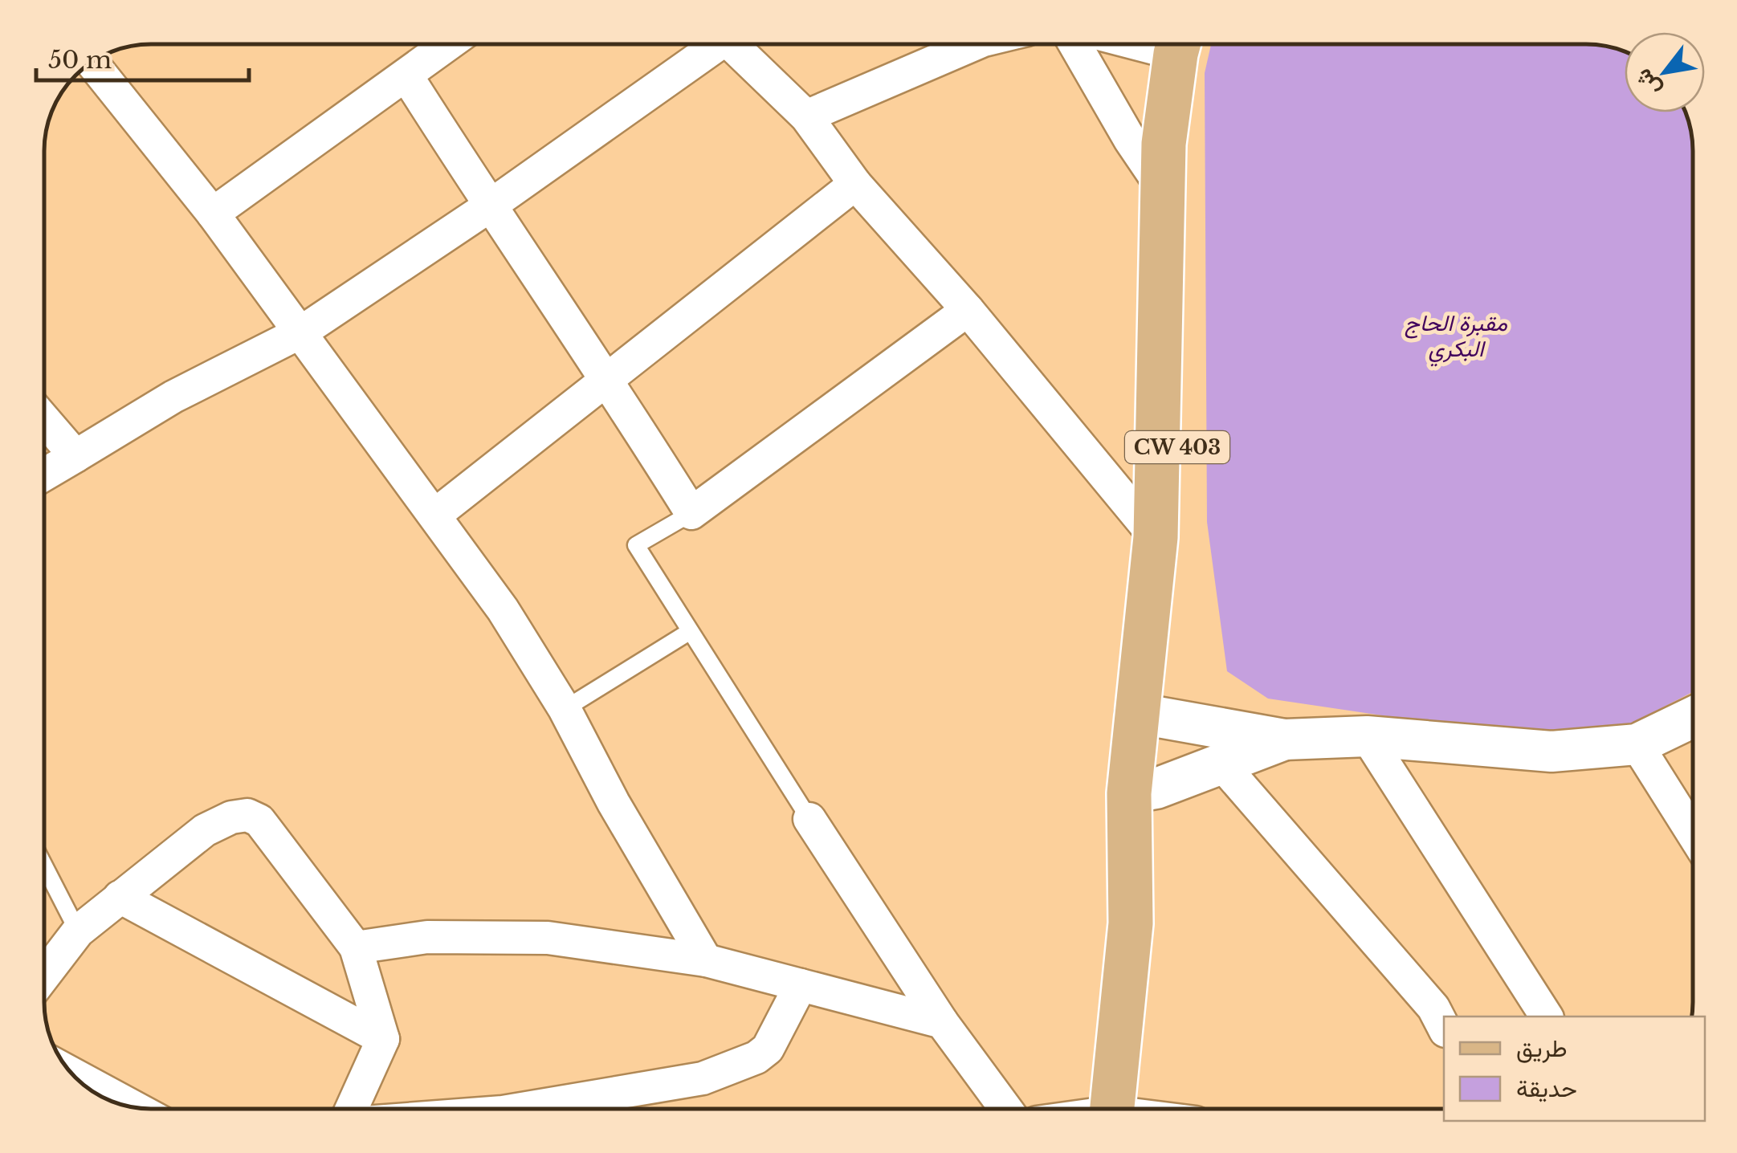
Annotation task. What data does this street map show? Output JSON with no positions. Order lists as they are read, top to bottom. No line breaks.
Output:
{"streets":{"main road":["CW 403"]},"parks":["مقبرة الحاج البكري"],"legend":["طريق","حديقة"],"scale_bar":"50 m","north":"bottom left"}
